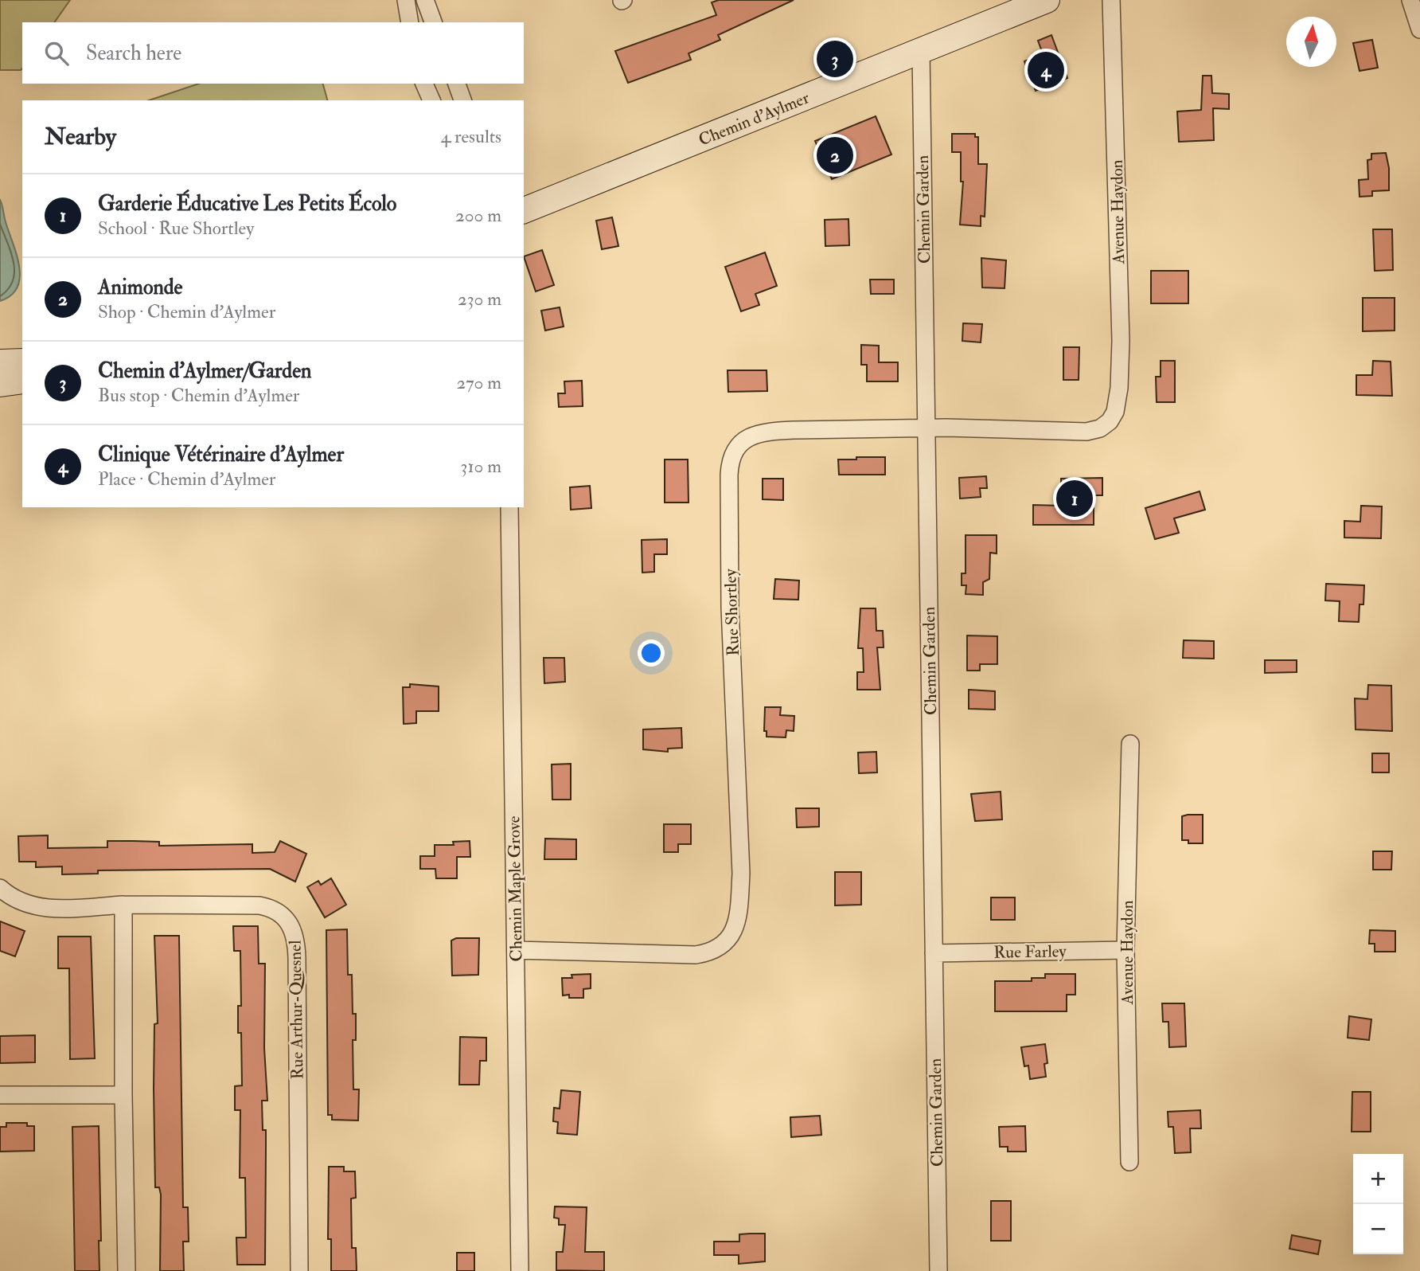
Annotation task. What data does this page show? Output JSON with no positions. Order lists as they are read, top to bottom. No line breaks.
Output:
{"streets":{"main road":["Chemin d'Aylmer"],"street":["Chemin Garden","Avenue Haydon","Rue Shortley","Chemin Maple Grove","Rue Farley","Rue Arthur-Quesnel"]},"crossings":[["Chemin d'Aylmer","Chemin Garden"],["Chemin Garden","Rue Shortley"],["Chemin Garden","Rue Farley"],["Avenue Haydon","Rue Shortley"],["Avenue Haydon","Rue Farley"],["Rue Shortley","Chemin Maple Grove"]],"north":"top","page":{"search":"Search here","pins":["3","4","2","1"],"heading":["Nearby","4 results"],"list":[{"mark":"1","name":"Garderie Éducative Les Petits Écolo","note":"School · Rue Shortley","value":"200 m"},{"mark":"2","name":"Animonde","note":"Shop · Chemin d'Aylmer","value":"230 m"},{"mark":"3","name":"Chemin d'Aylmer/Garden","note":"Bus stop · Chemin d'Aylmer","value":"270 m"},{"mark":"4","name":"Clinique Vétérinaire d'Aylmer","note":"Place · Chemin d'Aylmer","value":"310 m"}],"map_buttons":["+","−"]}}
